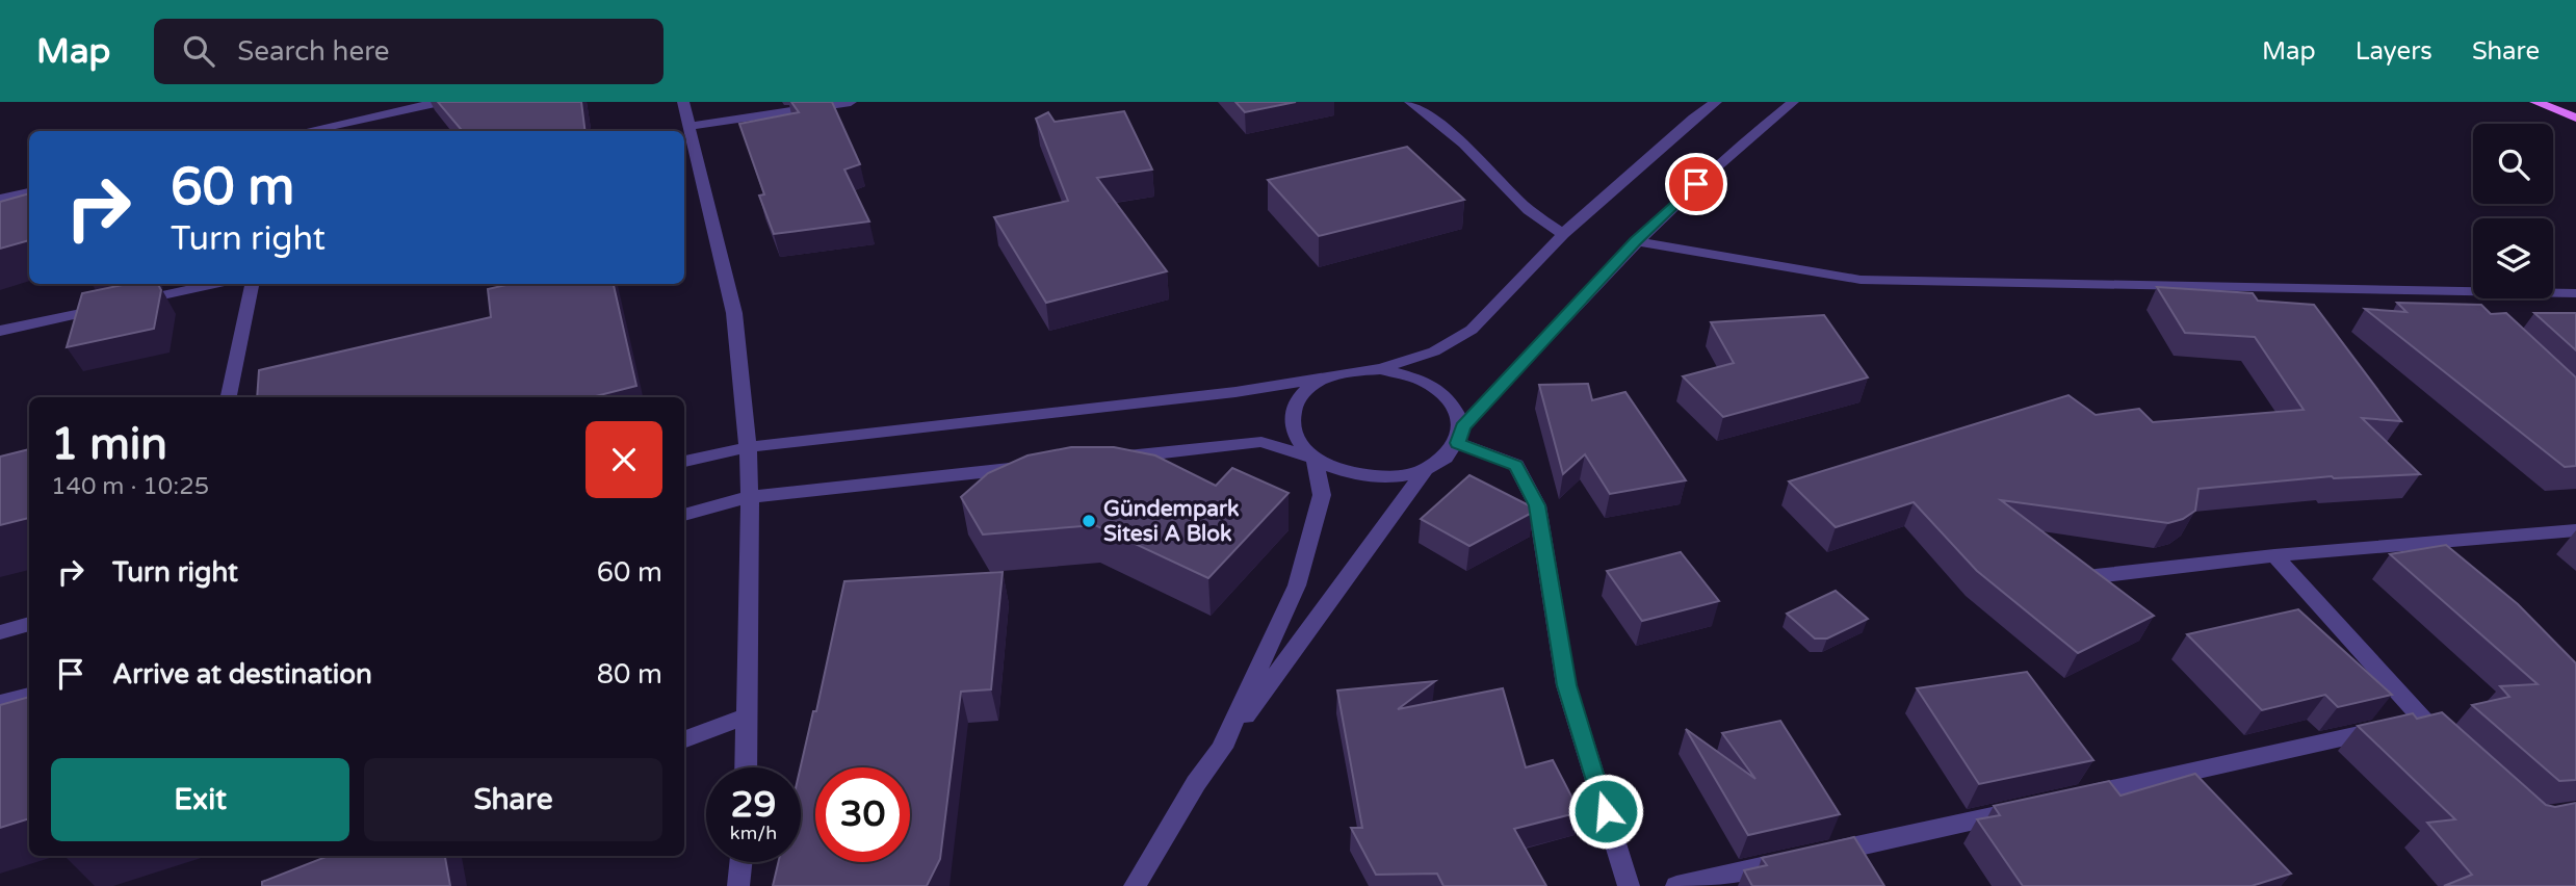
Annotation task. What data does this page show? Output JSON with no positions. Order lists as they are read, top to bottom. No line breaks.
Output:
{"places":["Gündempark Sitesi A Blok"],"page":{"header":"Map","search":"Search here","nav":["Map","Layers","Share"],"turn":["60 m","Turn right"],"heading":["1 min","140 m · 10:25"],"list":[{"name":"Turn right","value":"60 m"},{"name":"Arrive at destination","value":"80 m"}],"buttons":["Exit","Share"],"speed":"29 km/h","limit":"30"}}
